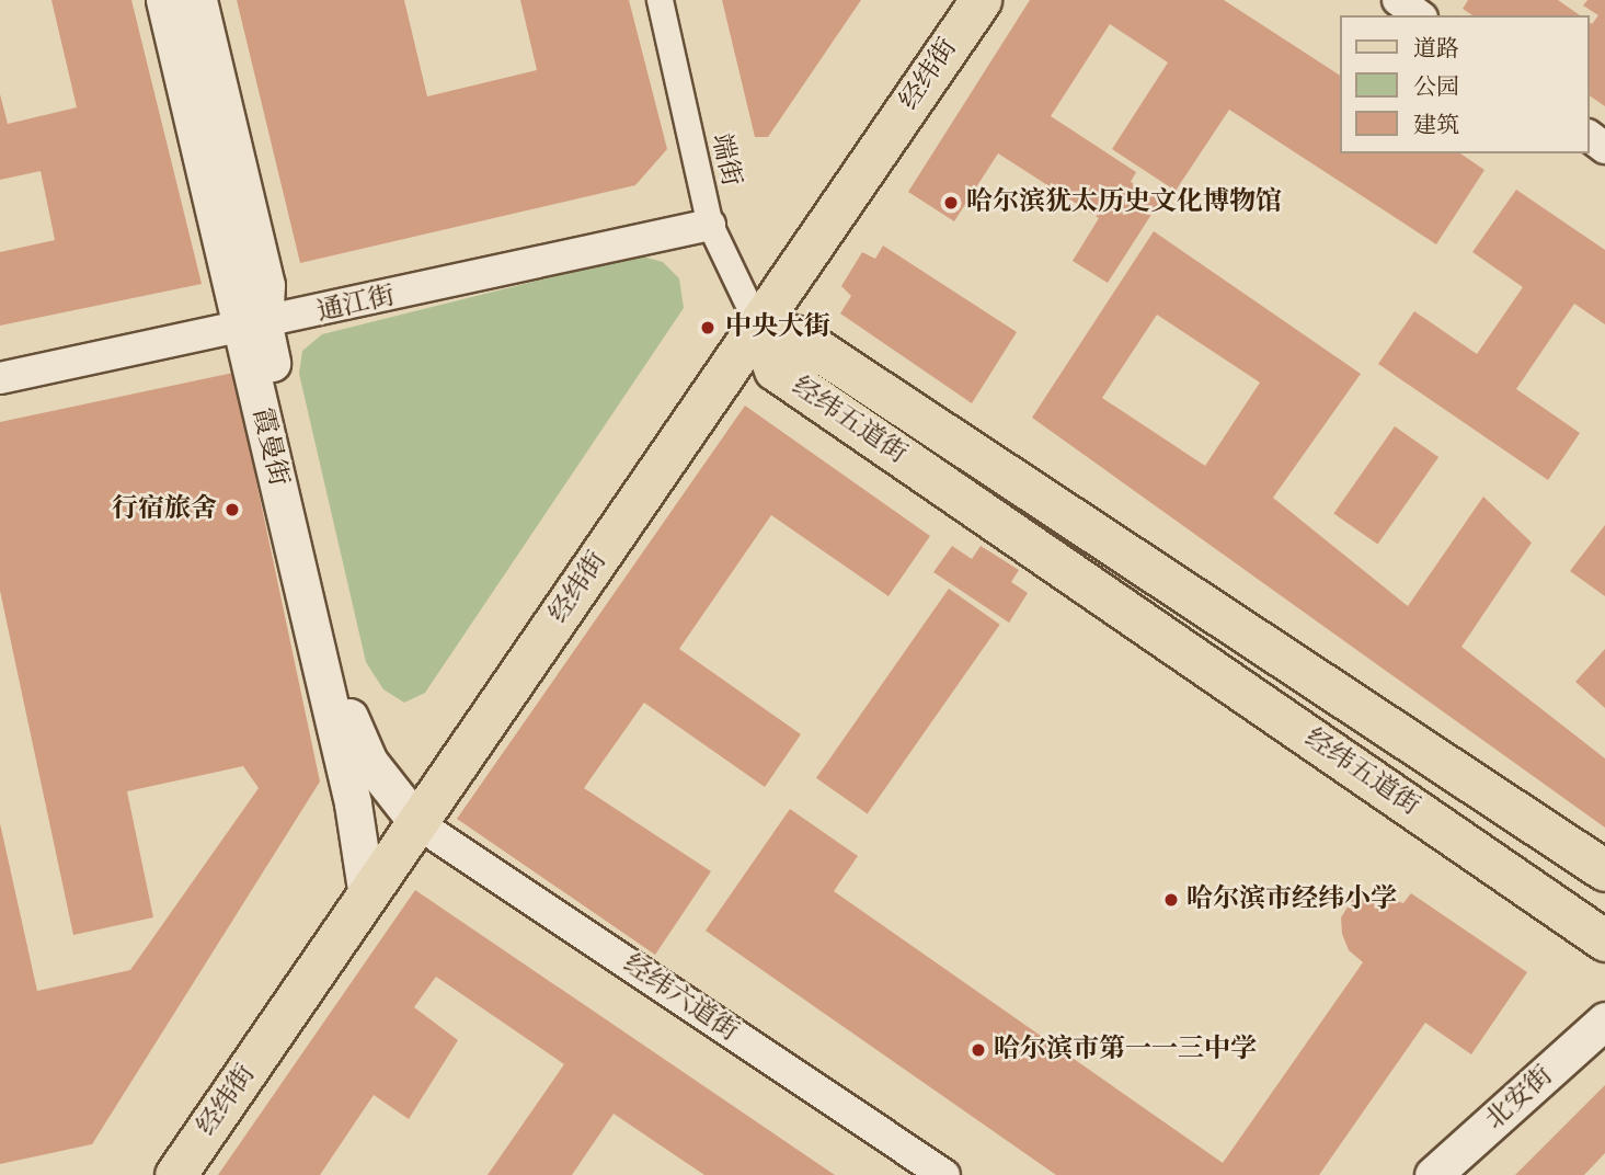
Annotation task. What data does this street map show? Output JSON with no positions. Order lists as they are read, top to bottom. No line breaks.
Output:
{"streets":{"main road":["经纬街","经纬五道街","霞曼街","北安街"],"street":["端街","通江街","经纬六道街"]},"crossings":[["经纬街","端街"],["经纬街","经纬五道街"],["经纬街","霞曼街"],["经纬街","经纬六道街"],["端街","通江街"],["端街","经纬五道街"],["通江街","霞曼街"],["霞曼街","经纬六道街"]],"places":["哈尔滨犹太历史文化博物馆","中央大街","行宿旅舍","哈尔滨市经纬小学","哈尔滨市第一一三中学"],"legend":["道路","公园","建筑"]}
